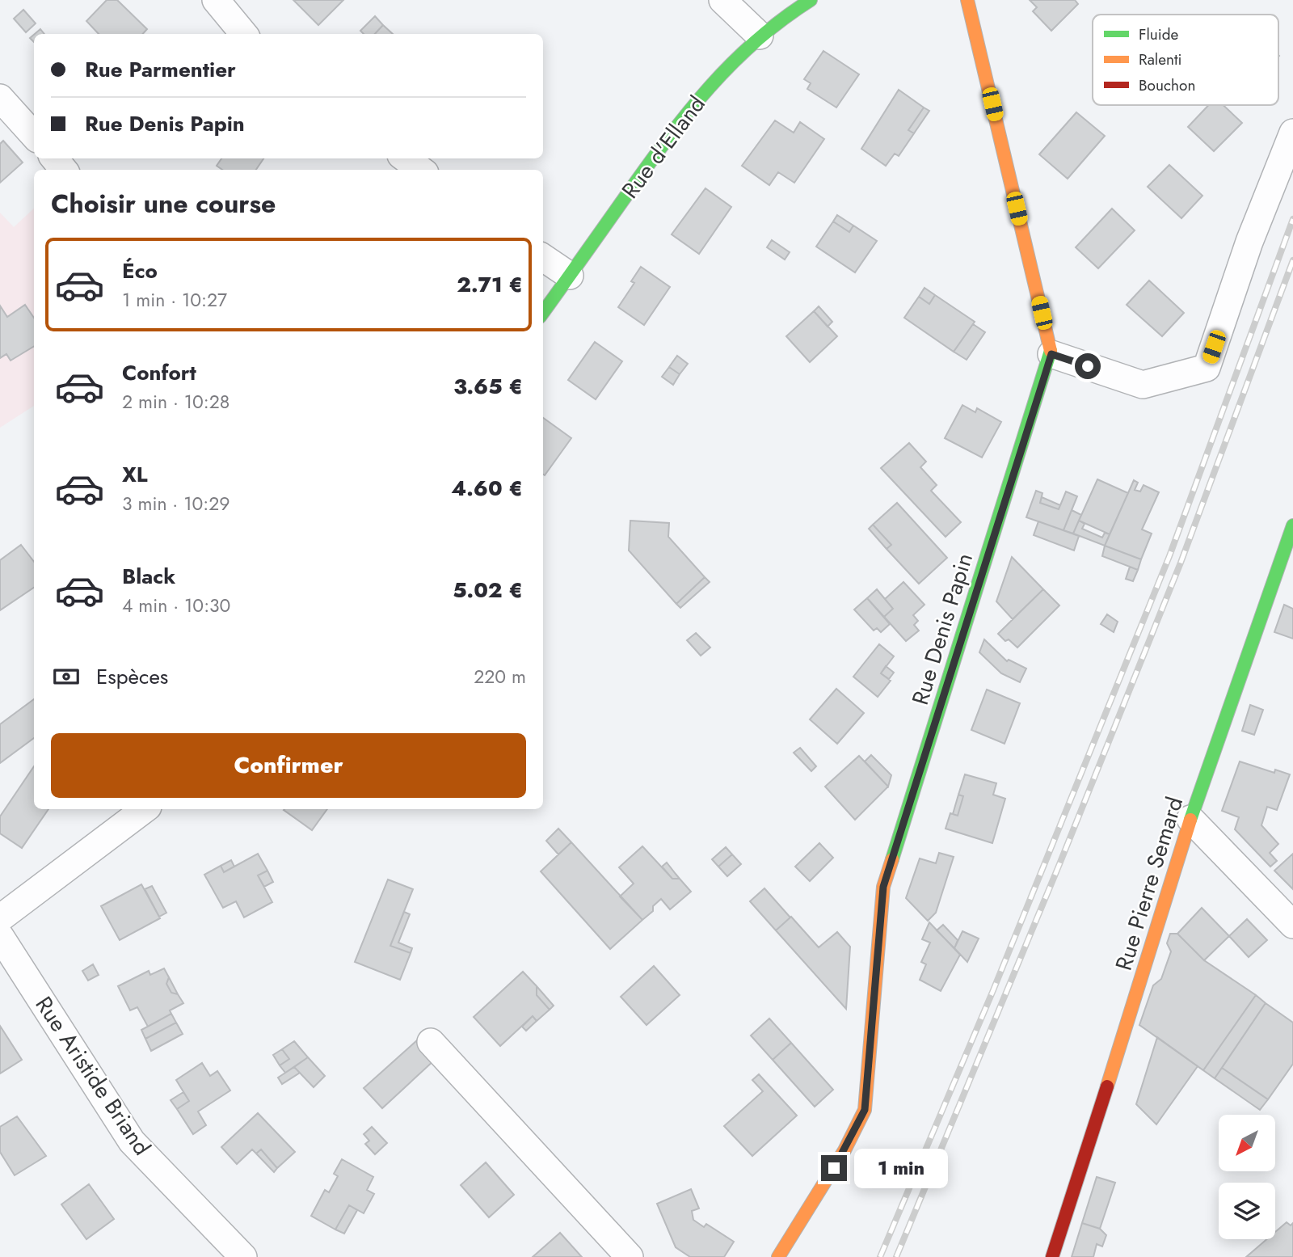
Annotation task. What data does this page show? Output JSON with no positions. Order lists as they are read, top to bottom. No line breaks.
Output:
{"streets":{"street":["Rue d'Elland","Rue Denis Papin","Rue Pierre Semard","Rue Aristide Briand"]},"legend":["Fluide","Ralenti","Bouchon"],"north":"bottom left","page":{"banner":["Rue Parmentier","Rue Denis Papin"],"heading":"Choisir une course","list":[{"name":"Éco","note":"1 min · 10:27","value":"2.71 €"},{"name":"Confort","note":"2 min · 10:28","value":"3.65 €"},{"name":"XL","note":"3 min · 10:29","value":"4.60 €"},{"name":"Black","note":"4 min · 10:30","value":"5.02 €"}],"pay":["Espèces","220 m"],"buttons":"Confirmer","bubble":"1 min"}}
